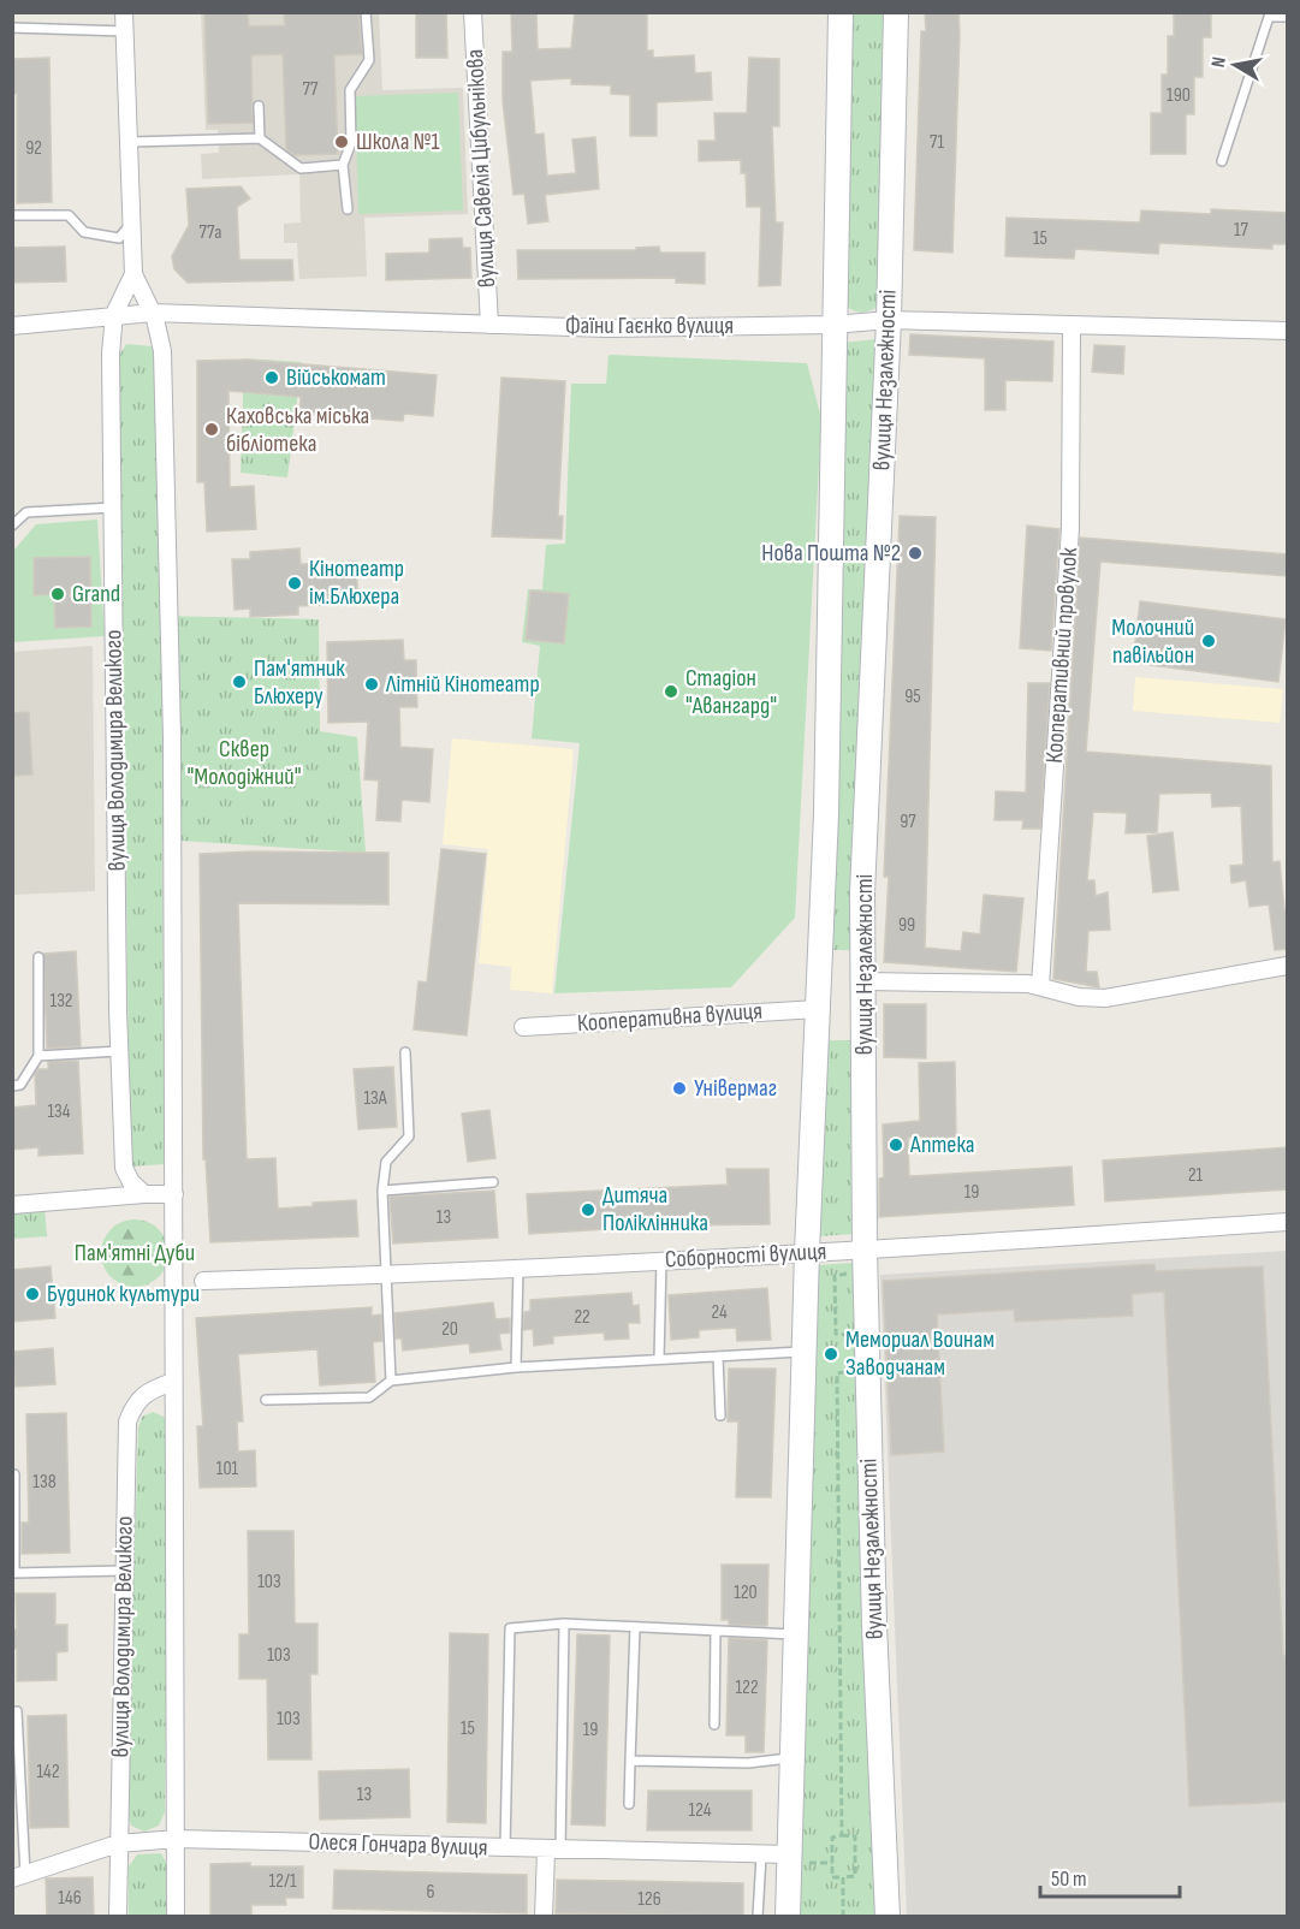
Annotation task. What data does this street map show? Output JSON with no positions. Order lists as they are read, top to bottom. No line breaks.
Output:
{"streets":{"street":["вулиця Савелія Цибульнікова","Фаїни Гаєнко вулиця","вулиця Незалежності","Кооперативний провулок","вулиця Володимира Великого","Кооперативна вулиця","Соборності вулиця","Олеся Гончара вулиця"]},"crossings":[["вулиця Савелія Цибульнікова","Фаїни Гаєнко вулиця"],["Фаїни Гаєнко вулиця","вулиця Незалежності"],["Фаїни Гаєнко вулиця","Кооперативний провулок"],["Фаїни Гаєнко вулиця","вулиця Володимира Великого"],["вулиця Незалежності","Кооперативна вулиця"],["вулиця Незалежності","Соборності вулиця"],["вулиця Незалежності","Олеся Гончара вулиця"],["вулиця Володимира Великого","Олеся Гончара вулиця"]],"parks":["Сквер \"Молодіжний\"","Пам'ятні Дуби"],"places":["Школа №1","Військомат","Каховська міська бібліотека","Нова Пошта №2","Кінотеатр ім.Блюхера","Grand","Молочний павільйон","Пам'ятник Блюхеру","Літній Кінотеатр","Стадіон \"Авангард\"","Універмаг","Аптека","Дитяча Поліклінника","Будинок культури","Мемориал Воинам Заводчанам"],"house_numbers":["77","190","71","92","17","77а","15","95","97","99","132","13А","134","21","19","13","24","22","20","101","138","103","120","103","122","103","15","19","142","13","124","12/1","6","146","126"],"scale_bar":"50 m","north":"left"}
